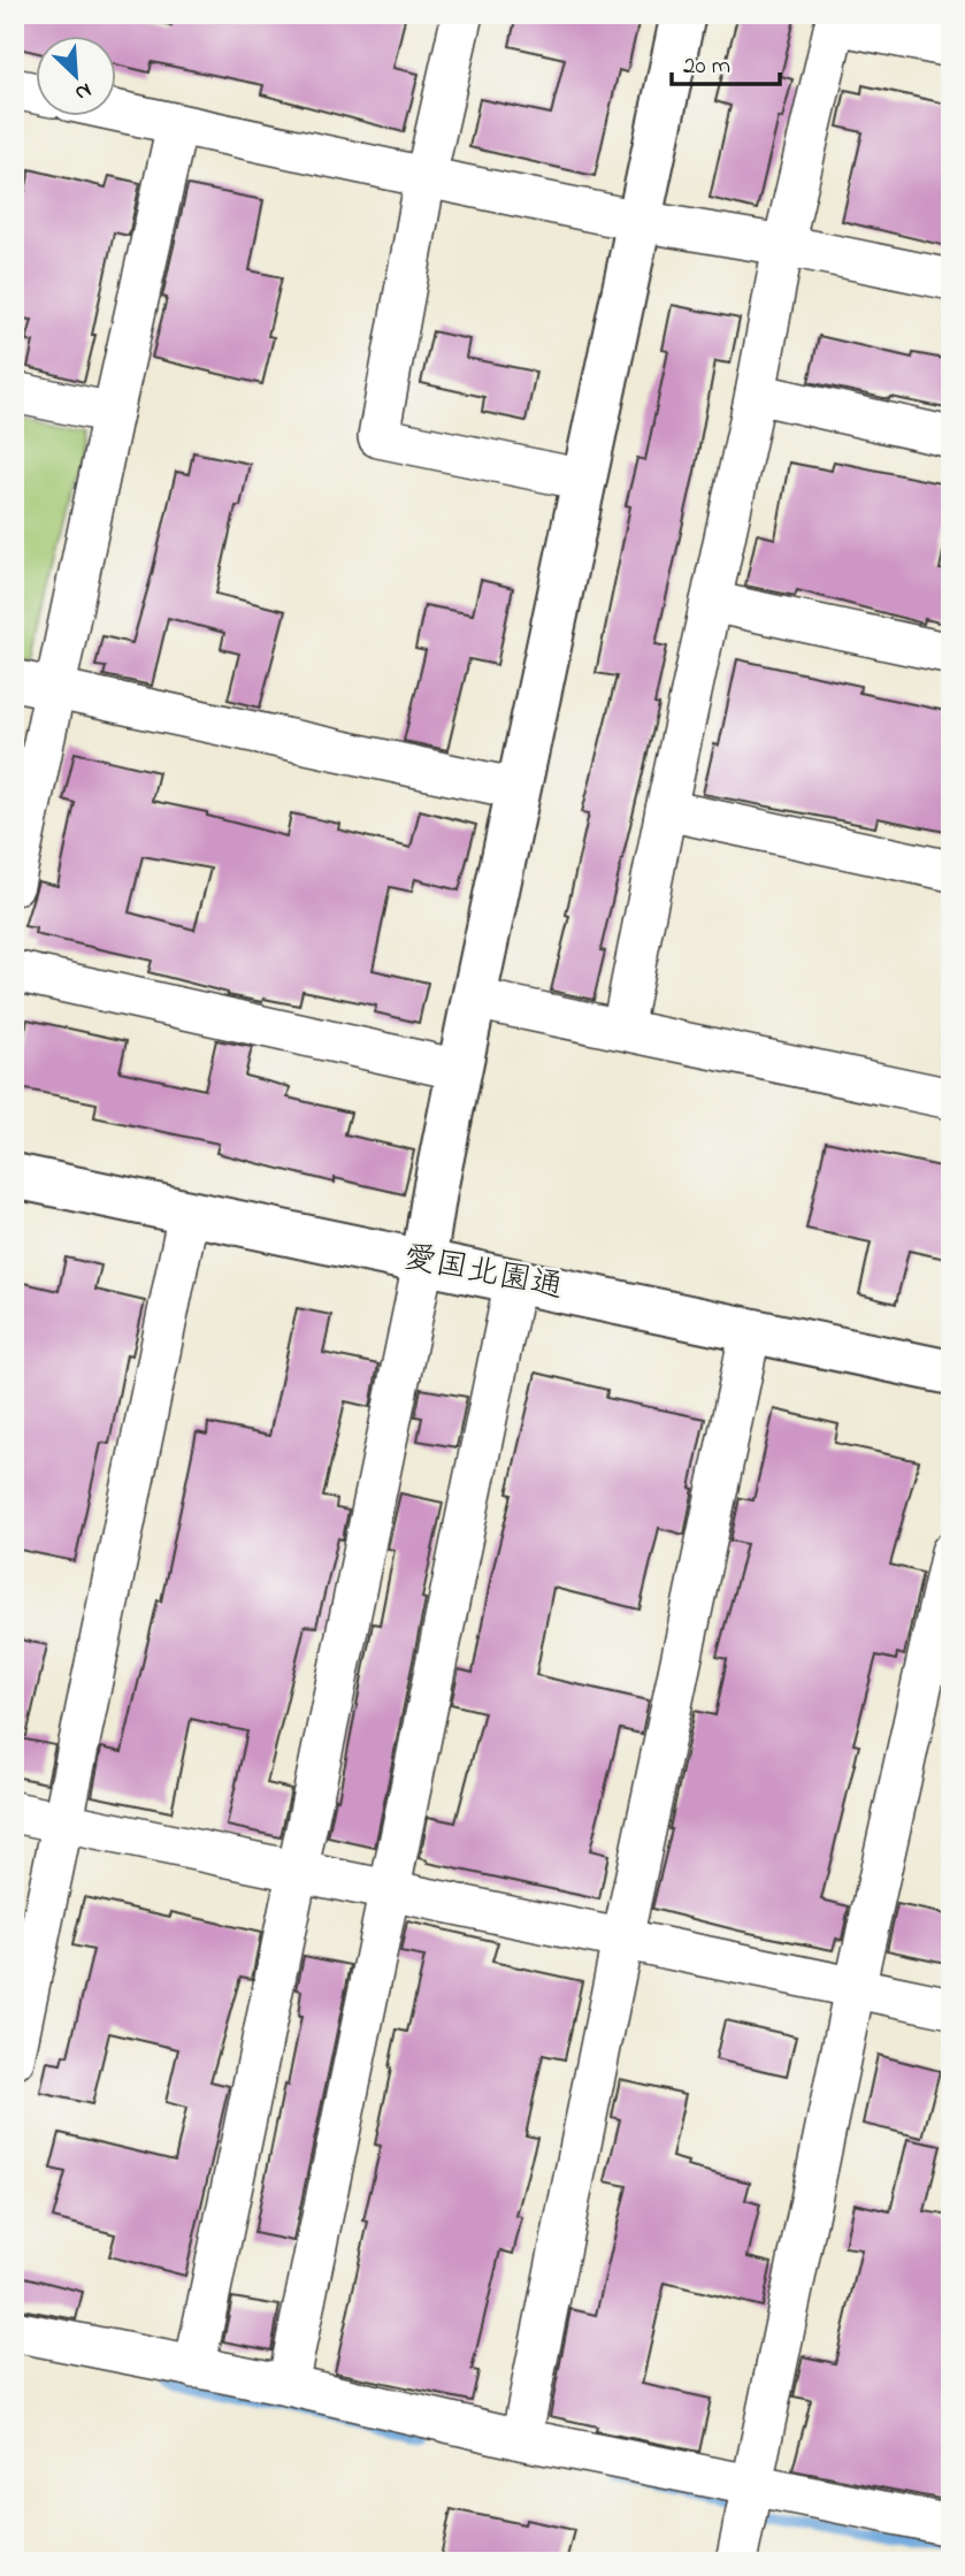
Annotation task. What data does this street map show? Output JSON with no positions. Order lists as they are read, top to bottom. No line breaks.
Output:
{"streets":{"street":["愛国北園通"]},"scale_bar":"20 m","north":"bottom right"}
